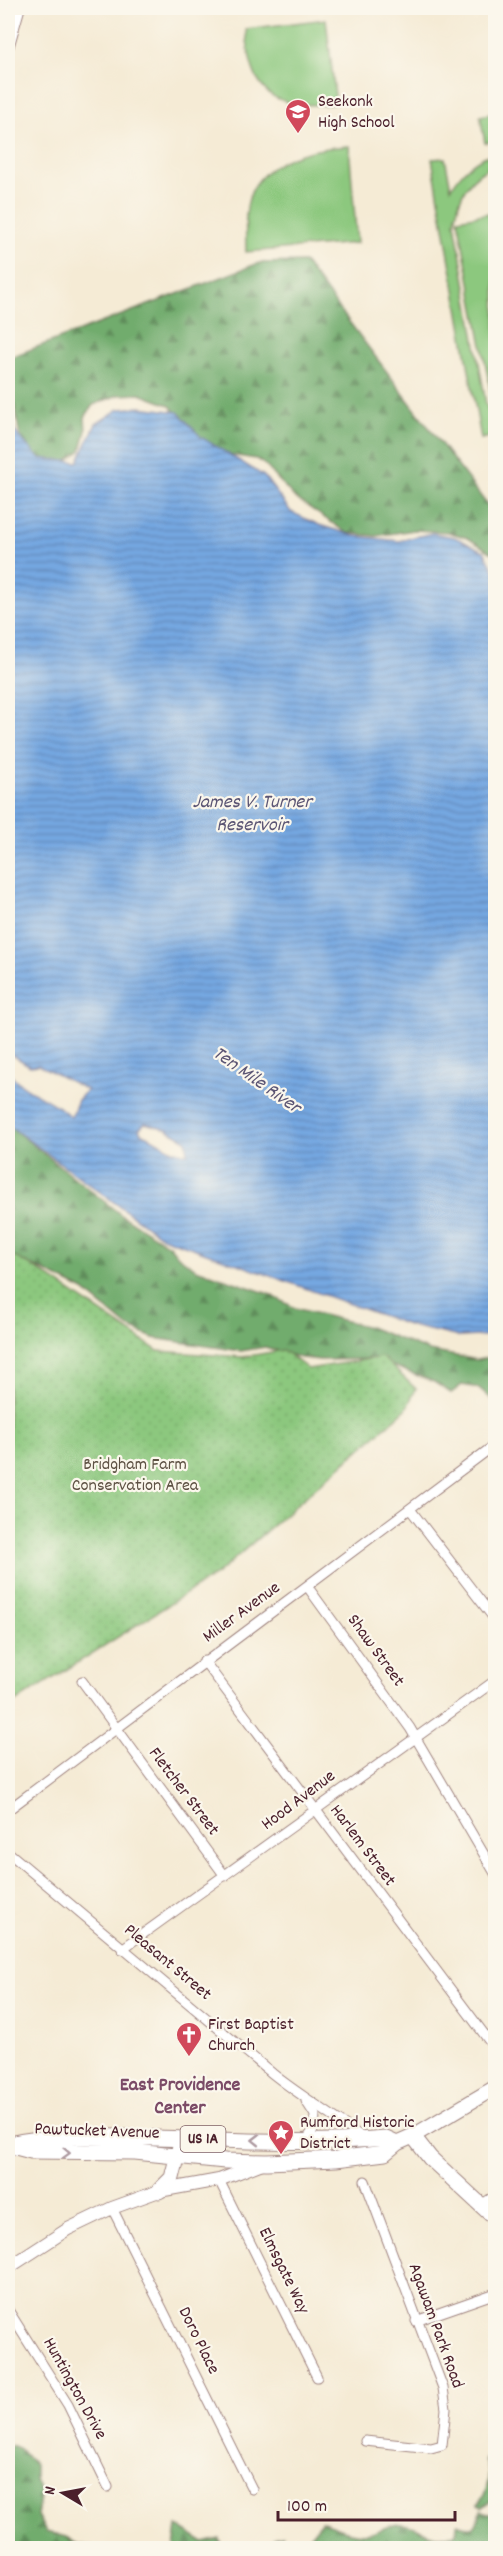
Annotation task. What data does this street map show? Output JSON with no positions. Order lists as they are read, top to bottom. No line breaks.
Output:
{"streets":{"main road":["Pawtucket Avenue","US 1A"],"street":["Miller Avenue","Shaw Street","Fletcher Street","Hood Avenue","Harlem Street","Pleasant Street","Elmsgate Way","Agawam Park Road","Doro Place","Huntington Drive"]},"crossings":[["Miller Avenue","Shaw Street"],["Miller Avenue","Fletcher Street"],["Miller Avenue","Harlem Street"],["Shaw Street","Hood Avenue"],["Fletcher Street","Hood Avenue"],["Hood Avenue","Harlem Street"],["Hood Avenue","Pleasant Street"],["Pleasant Street","Pawtucket Avenue"]],"districts":["East Providence Center"],"water":["James V. Turner Reservoir","Ten Mile River"],"parks":["Bridgham Farm Conservation Area"],"places":{"school or university":["Seekonk High School"],"church":["First Baptist Church"],"place":["Rumford Historic District"]},"scale_bar":"100 m","north":"left"}
